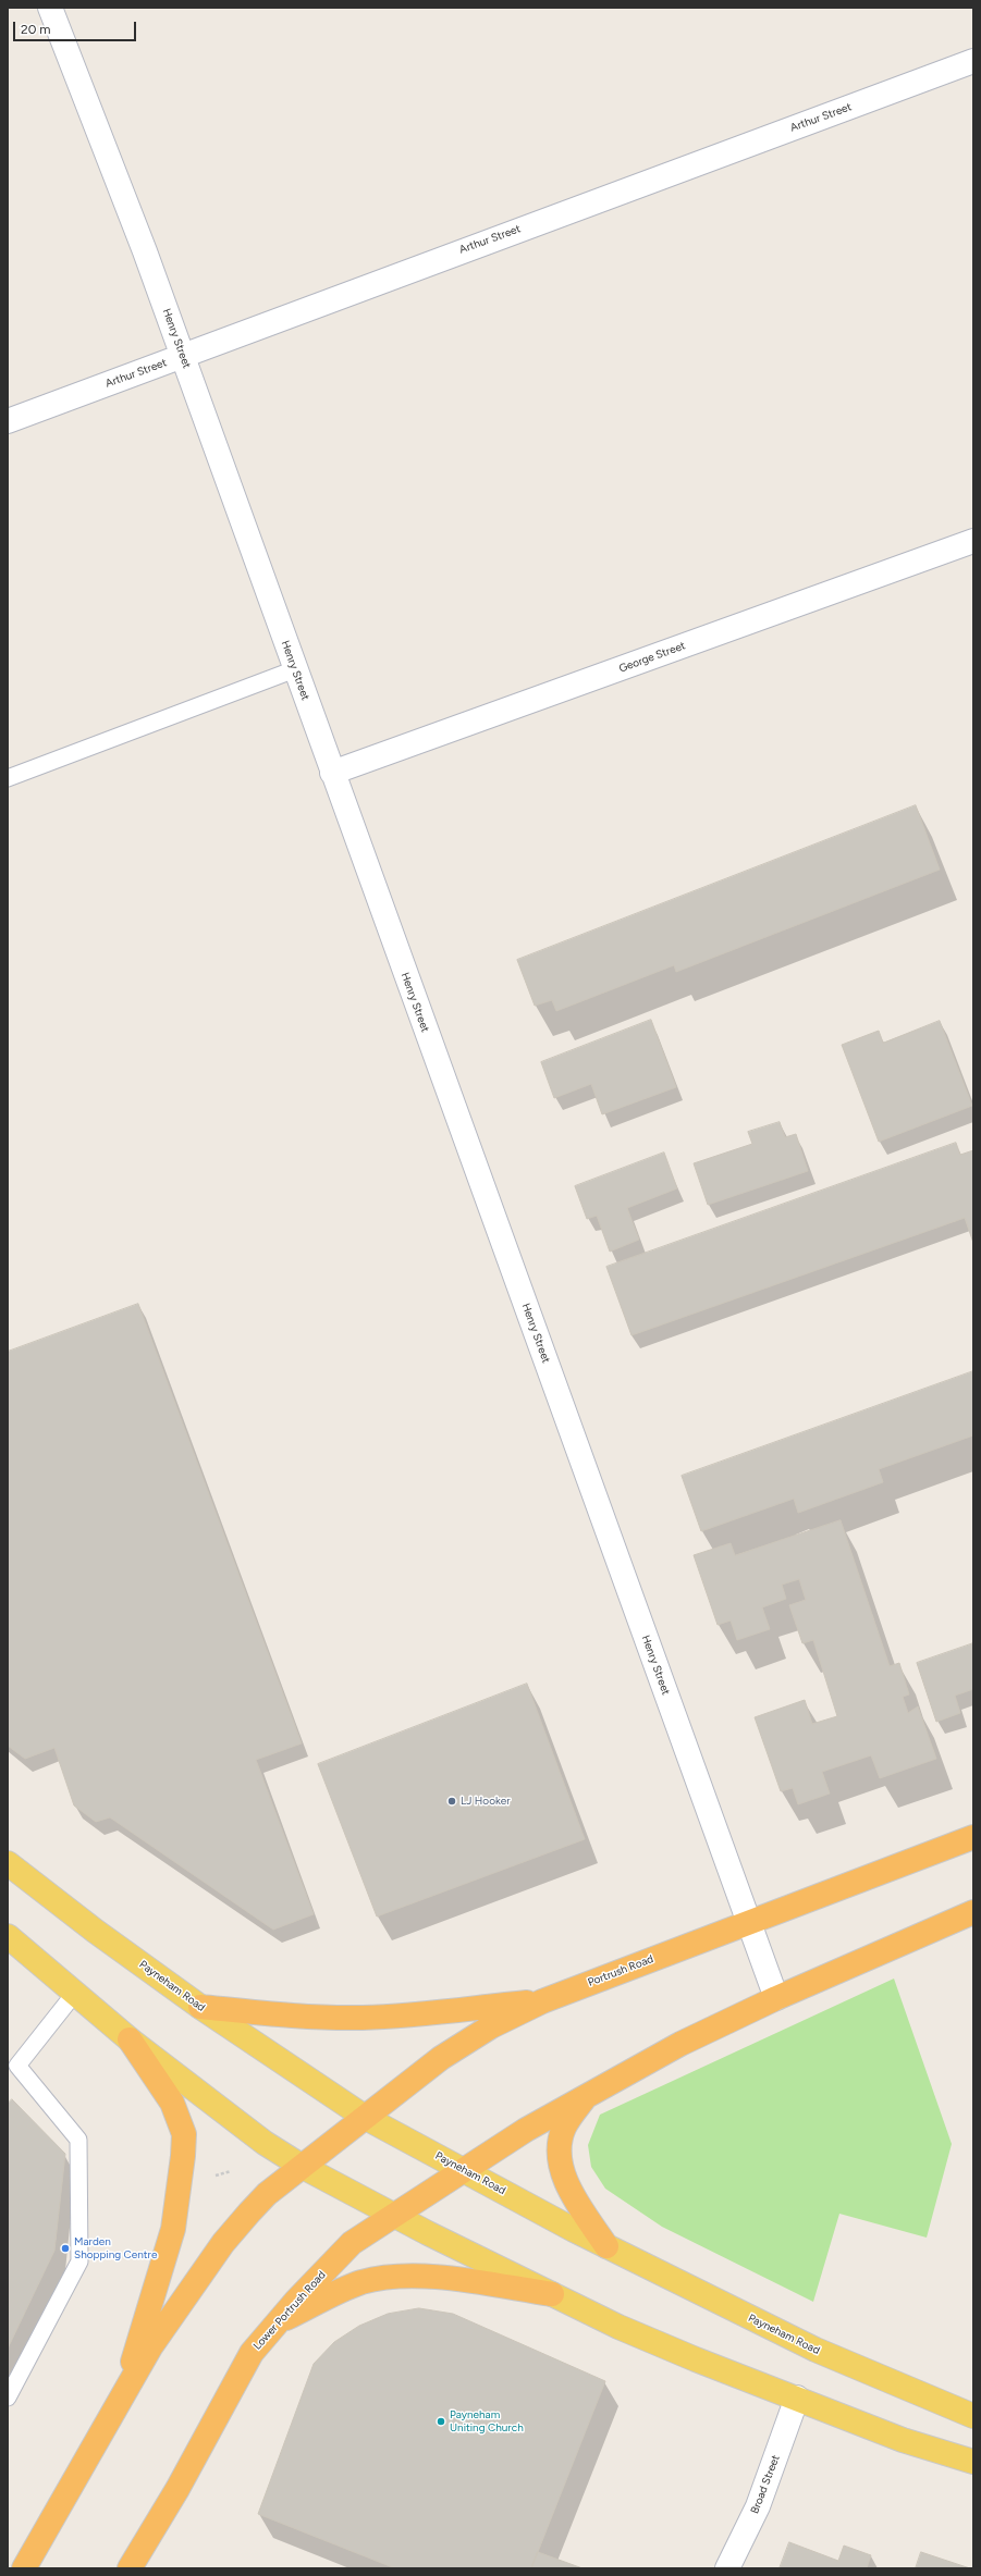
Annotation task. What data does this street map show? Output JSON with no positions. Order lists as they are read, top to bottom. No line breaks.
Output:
{"streets":{"highway":["Portrush Road","Lower Portrush Road"],"main road":["Payneham Road"],"street":["Arthur Street","Henry Street","George Street","Broad Street"]},"crossings":[["Arthur Street","Henry Street"],["Henry Street","George Street"],["Henry Street","Portrush Road"],["Portrush Road","Payneham Road"],["Payneham Road","Lower Portrush Road"]],"places":["LJ Hooker","Marden Shopping Centre","Payneham Uniting Church"],"scale_bar":"20 m"}
